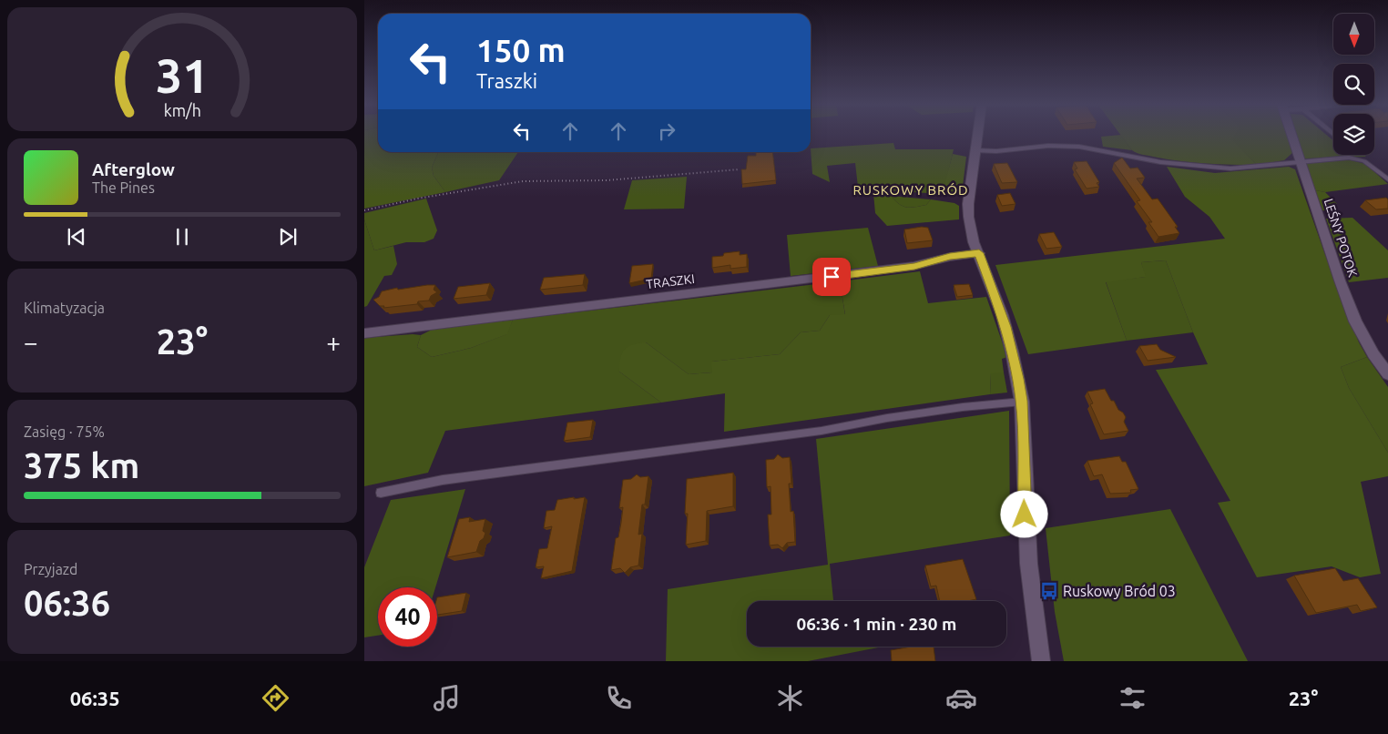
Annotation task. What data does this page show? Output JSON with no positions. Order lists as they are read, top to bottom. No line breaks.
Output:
{"streets":{"street":["LEŚNY POTOK","TRASZKI"]},"districts":["RUSKOWY BRÓD"],"places":{"bus stop":["Ruskowy Bród 03"]},"north":"bottom","page":{"turn":["150 m","Traszki"],"song":["Afterglow","The Pines"],"tile":["Klimatyzacja",["Zasięg · 75%","375 km"],["Przyjazd","06:36"]],"heat":["−","23°","+"],"limit":"40","trip":"06:36 · 1 min · 230 m","tabs":["06:35","23°"],"gauge":["31","km/h"]}}
